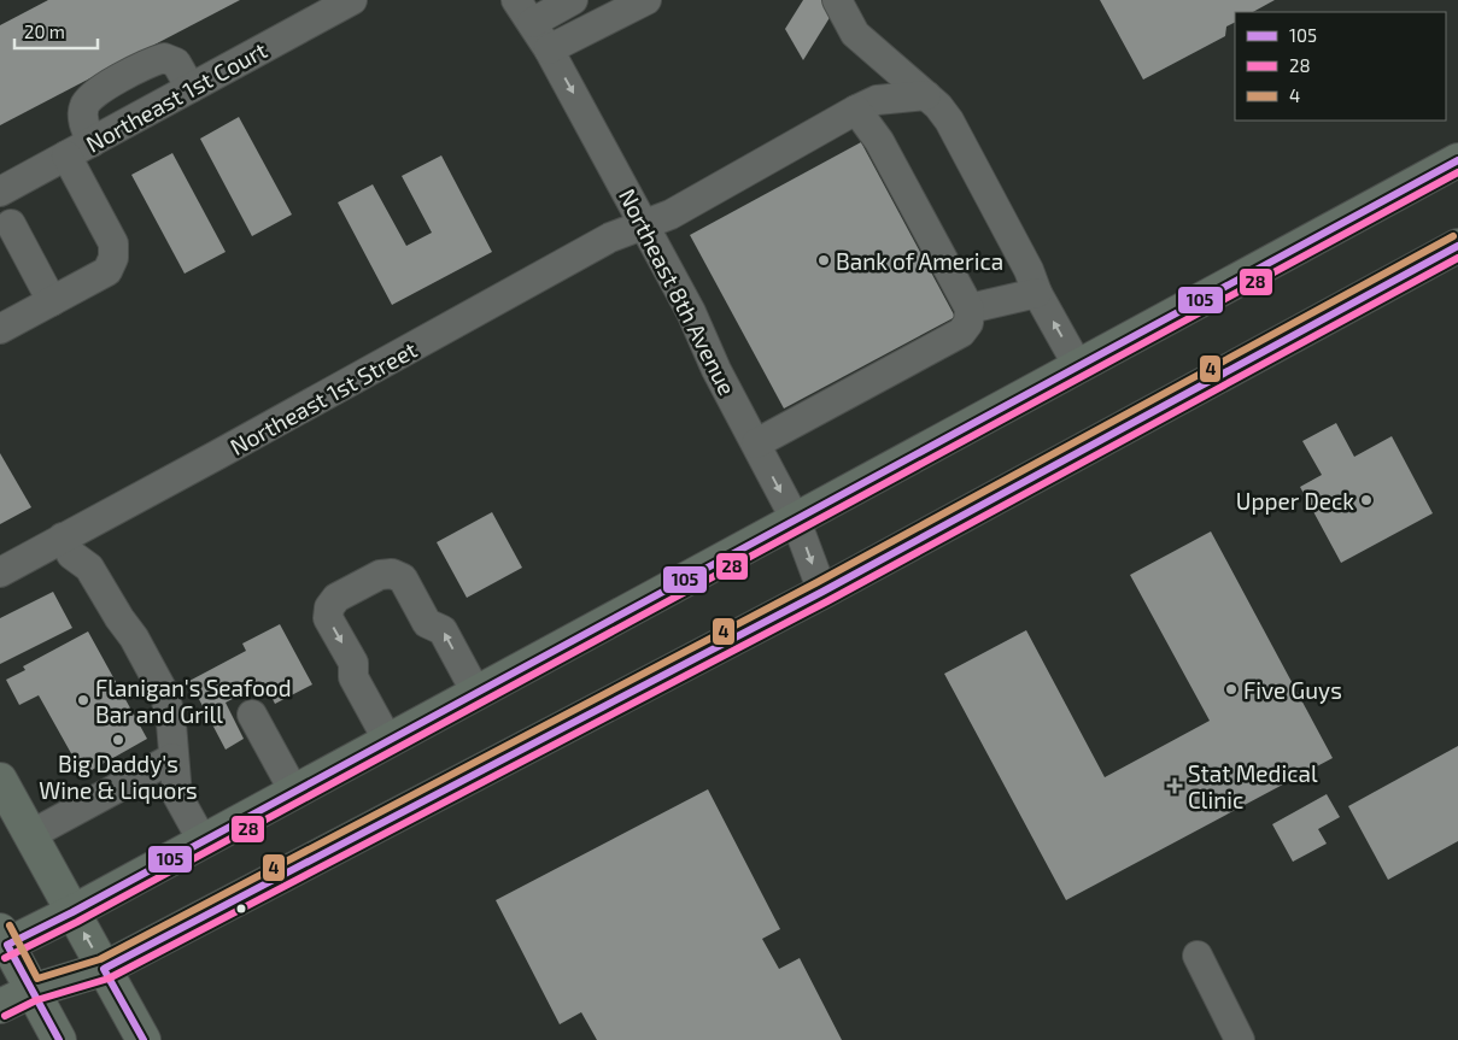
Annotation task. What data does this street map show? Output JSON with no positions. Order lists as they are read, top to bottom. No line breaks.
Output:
{"streets":{"street":["Northeast 1st Court","Northeast 8th Avenue","Northeast 1st Street"]},"crossings":[["Northeast 8th Avenue","Northeast 1st Street"]],"one_way":["Northeast 8th Avenue"],"places":{"other":["Bank of America","Upper Deck","Five Guys","Flanigan's Seafood Bar and Grill","Big Daddy's Wine & Liquors"],"health":["Stat Medical Clinic"]},"lines":["transit line 105","transit line 28","transit line 4"],"legend":["105","28","4"],"scale_bar":"20 m"}
